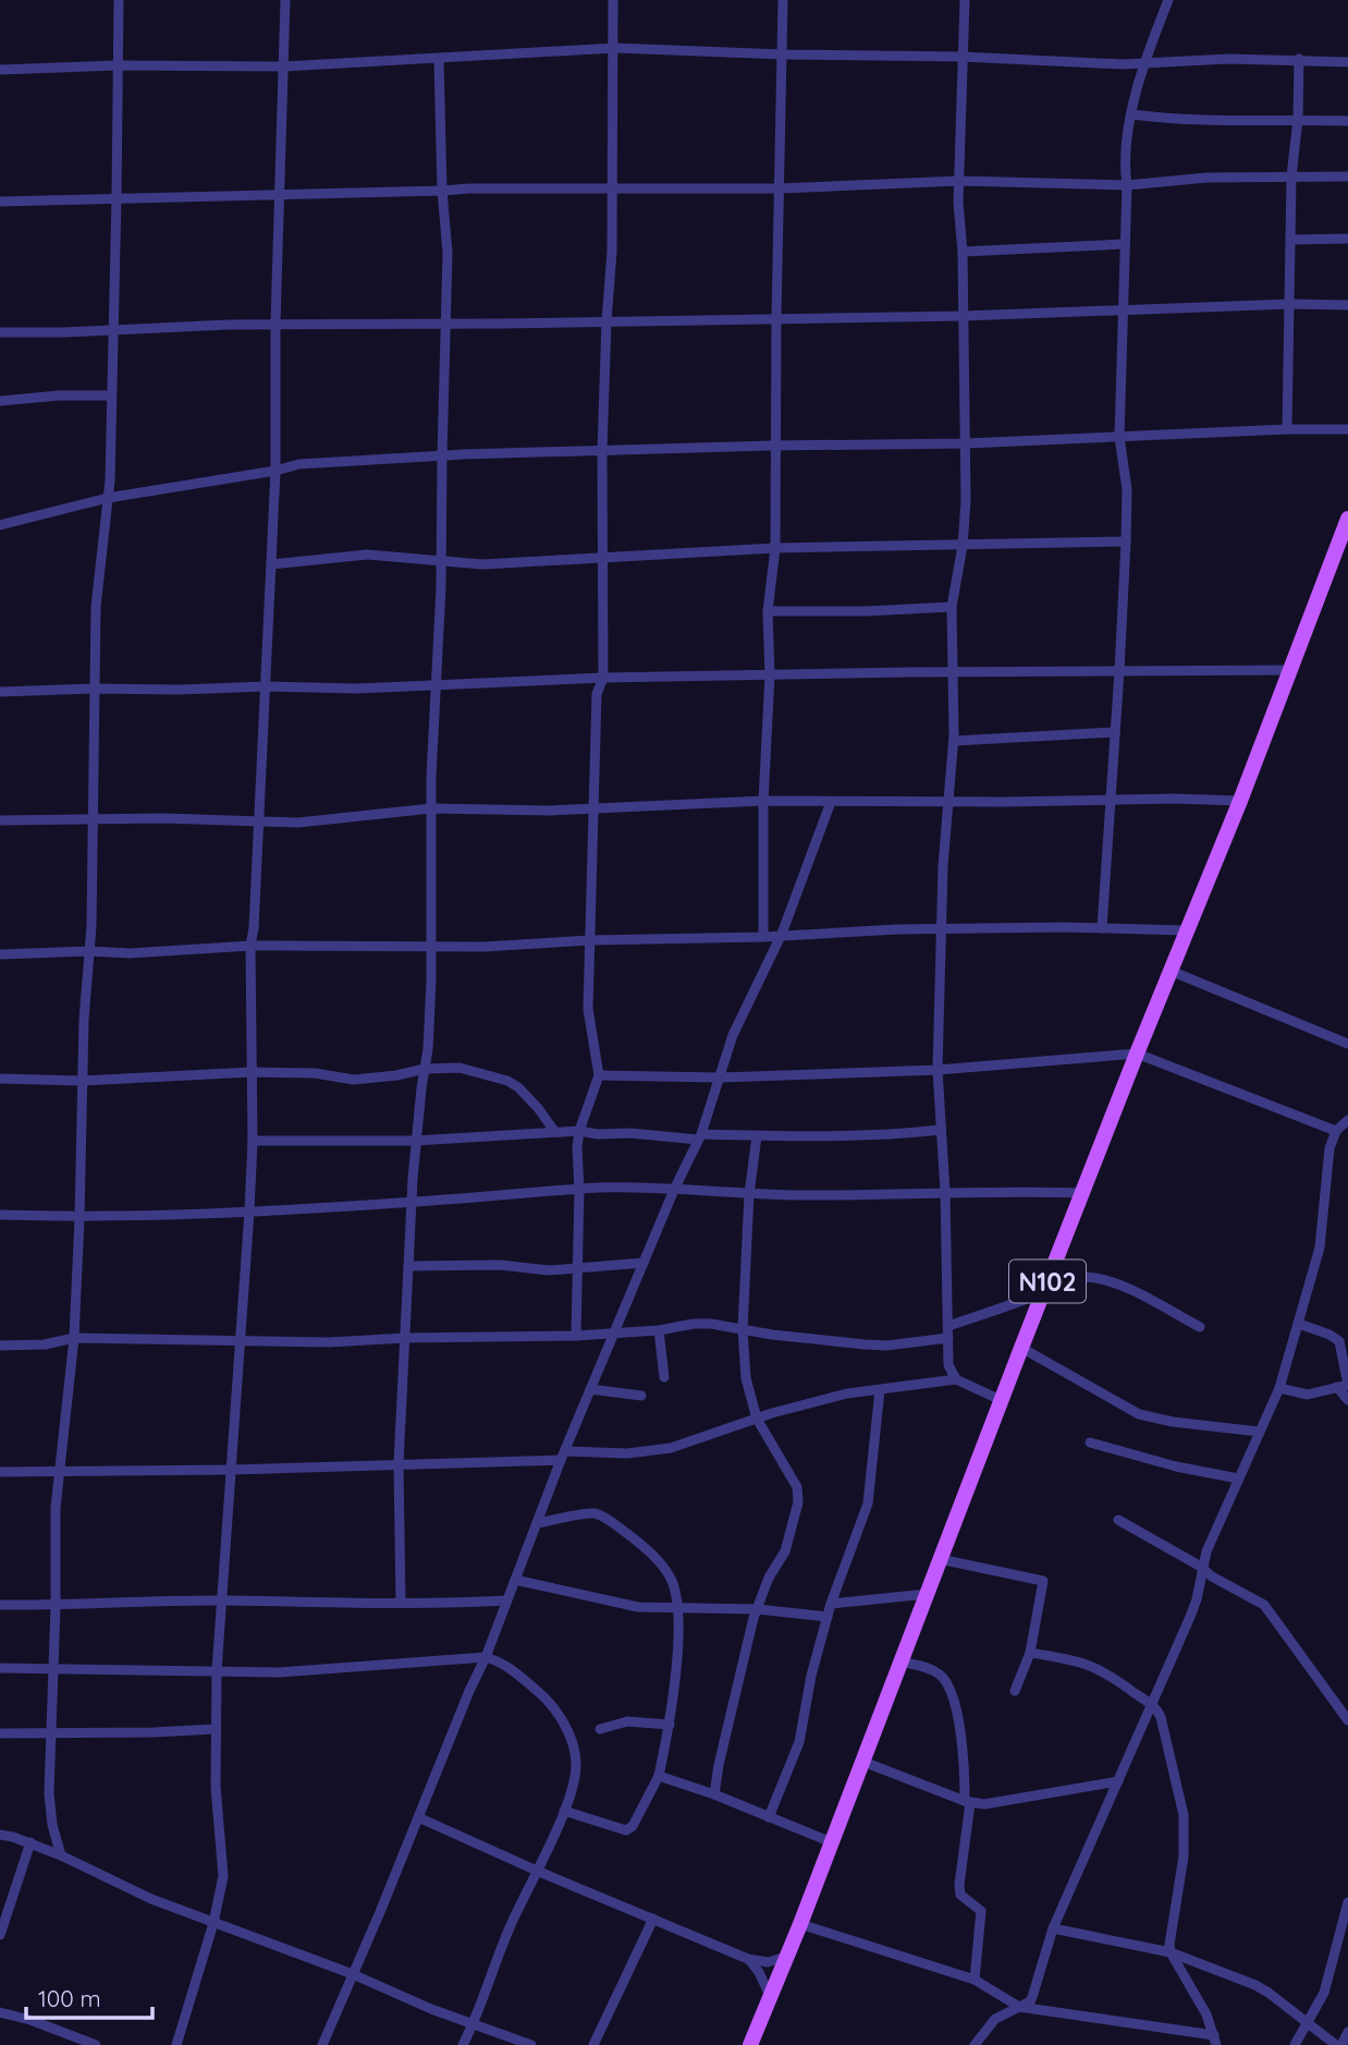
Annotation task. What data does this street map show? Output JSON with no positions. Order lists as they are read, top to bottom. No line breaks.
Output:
{"streets":{"main road":["N102"]},"scale_bar":"100 m"}
